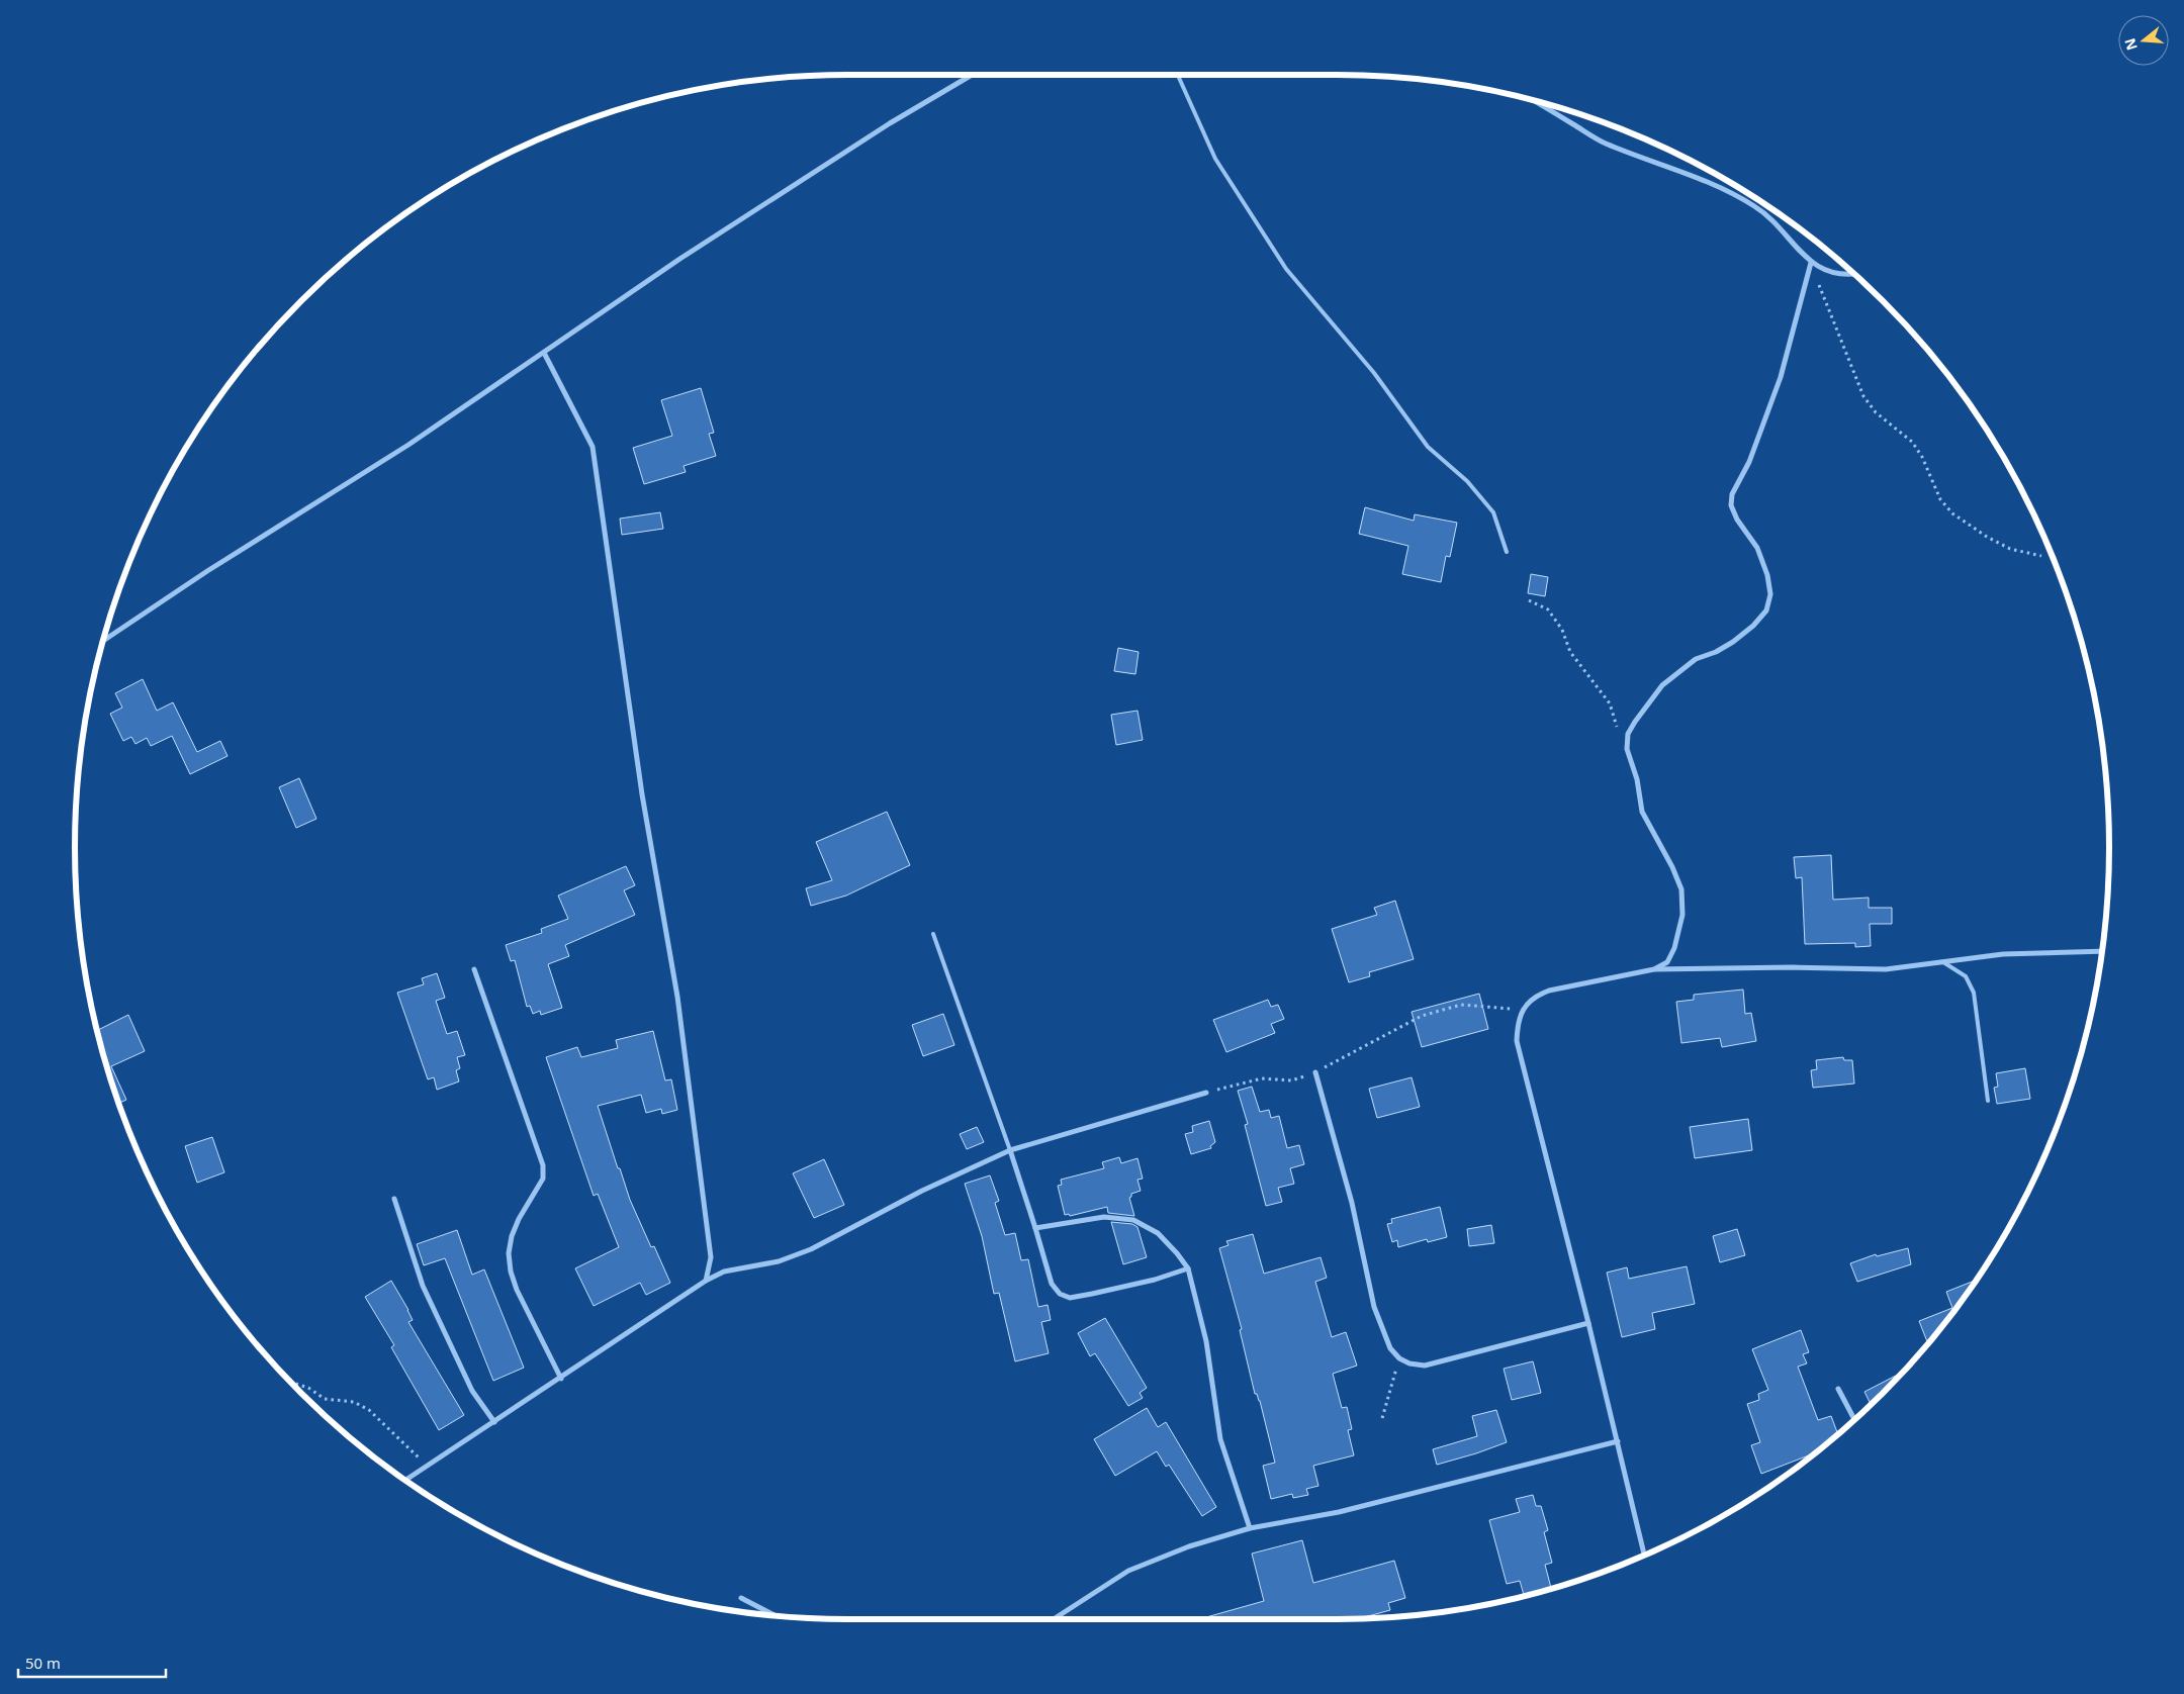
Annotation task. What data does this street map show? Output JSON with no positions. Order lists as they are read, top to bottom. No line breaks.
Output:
{"scale_bar":"50 m","north":"left"}
